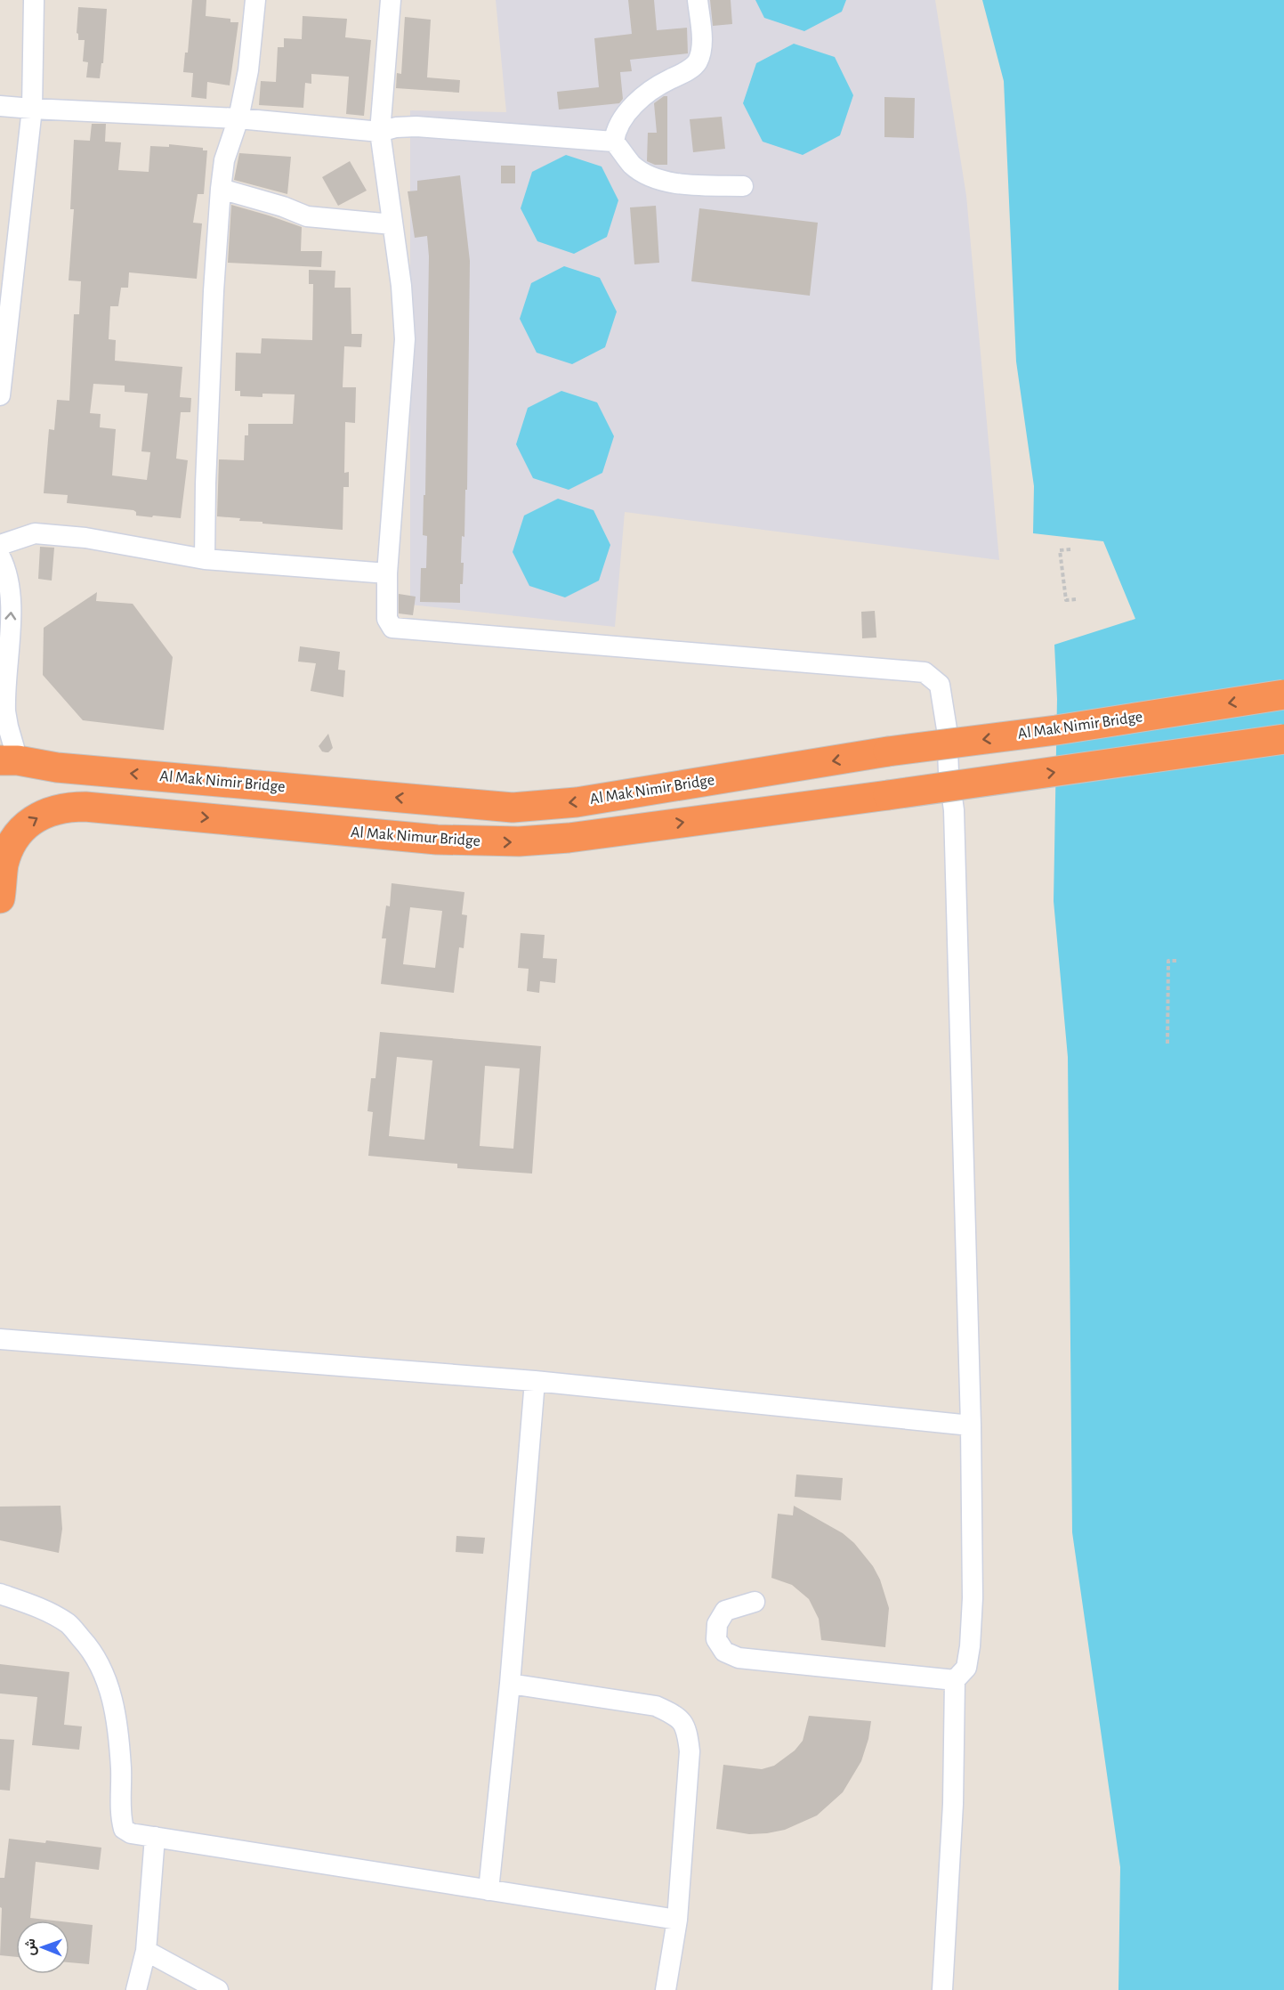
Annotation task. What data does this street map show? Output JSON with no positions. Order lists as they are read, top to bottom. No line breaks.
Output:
{"streets":{"highway":["Al Mak Nimir Bridge","Al Mak Nimur Bridge"]},"one_way":["Al Mak Nimir Bridge","Al Mak Nimur Bridge"],"north":"left"}
